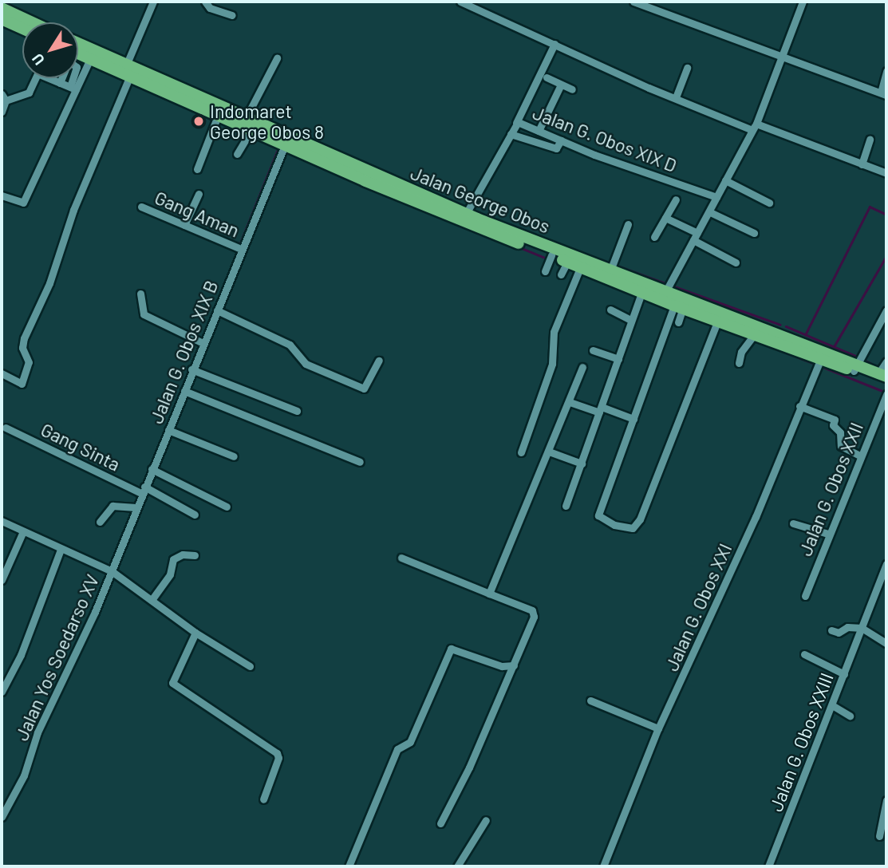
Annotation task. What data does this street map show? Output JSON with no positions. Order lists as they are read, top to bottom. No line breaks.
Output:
{"streets":{"main road":["Jalan George Obos"],"street":["Jalan G. Obos XIX D","Gang Aman","Jalan G. Obos XIX B","Gang Sinta","Jalan G. Obos XXII","Jalan G. Obos XXI","Jalan Yos Soedarso XV","Jalan G. Obos XXIII"]},"crossings":[["Jalan G. Obos XIX D","Jalan George Obos"],["Jalan George Obos","Jalan G. Obos XIX B"],["Jalan George Obos","Jalan G. Obos XXI"],["Gang Aman","Jalan G. Obos XIX B"],["Jalan G. Obos XIX B","Gang Sinta"],["Jalan G. Obos XIX B","Jalan Yos Soedarso XV"]],"places":["Indomaret George Obos 8"],"north":"bottom left"}
